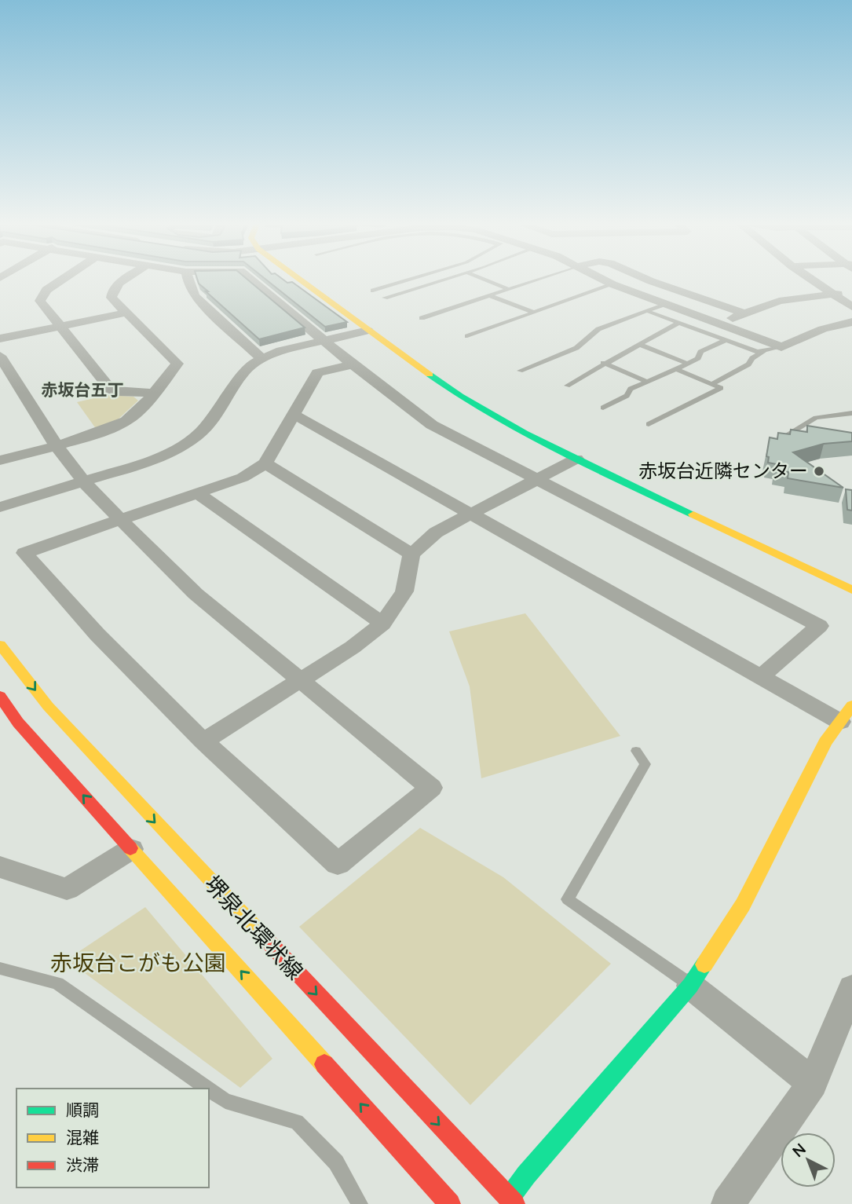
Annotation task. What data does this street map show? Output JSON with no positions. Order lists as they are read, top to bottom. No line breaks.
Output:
{"streets":{"street":["堺泉北環状線"]},"districts":["赤坂台五丁"],"parks":["赤坂台こがも公園"],"places":["赤坂台近隣センター"],"legend":["順調","混雑","渋滞"],"north":"top left"}
